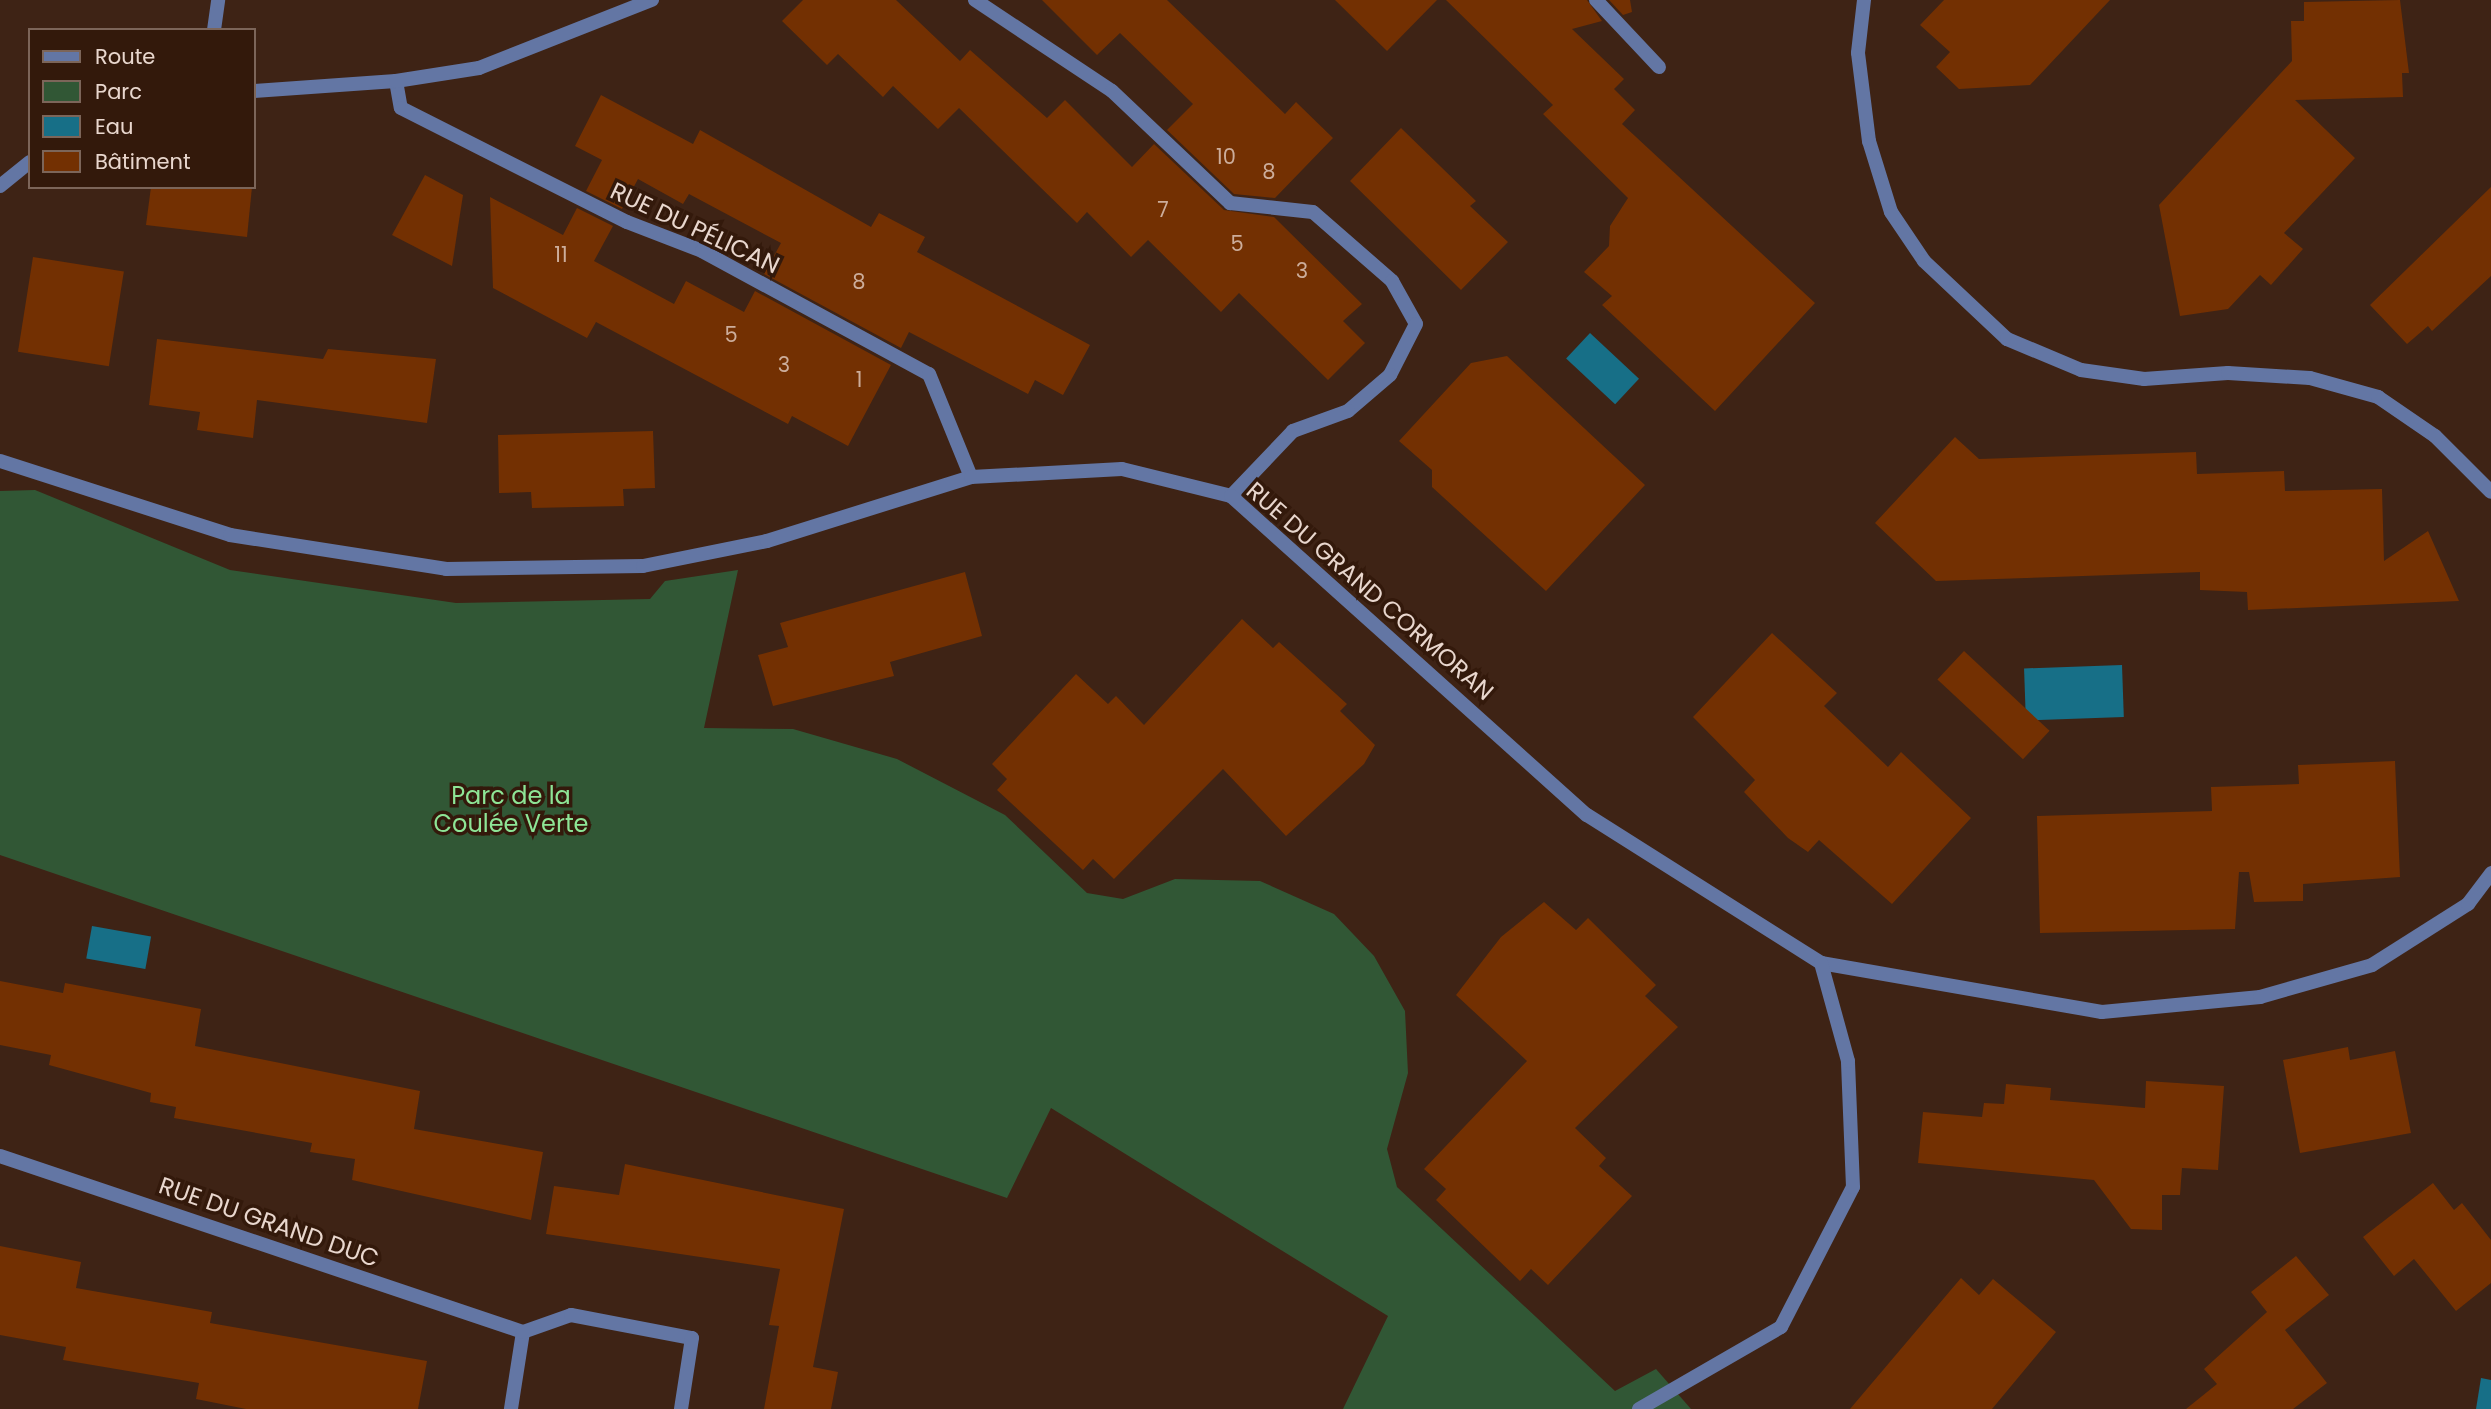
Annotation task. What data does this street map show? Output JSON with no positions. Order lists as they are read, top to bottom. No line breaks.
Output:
{"streets":{"street":["RUE DU PÉLICAN","RUE DU GRAND CORMORAN","RUE DU GRAND DUC"]},"crossings":[["RUE DU PÉLICAN","RUE DU GRAND CORMORAN"]],"parks":["Parc de la Coulée Verte"],"house_numbers":["10","8","7","5","11","3","8","5","3","1"],"legend":["Route","Parc","Eau","Bâtiment"]}
